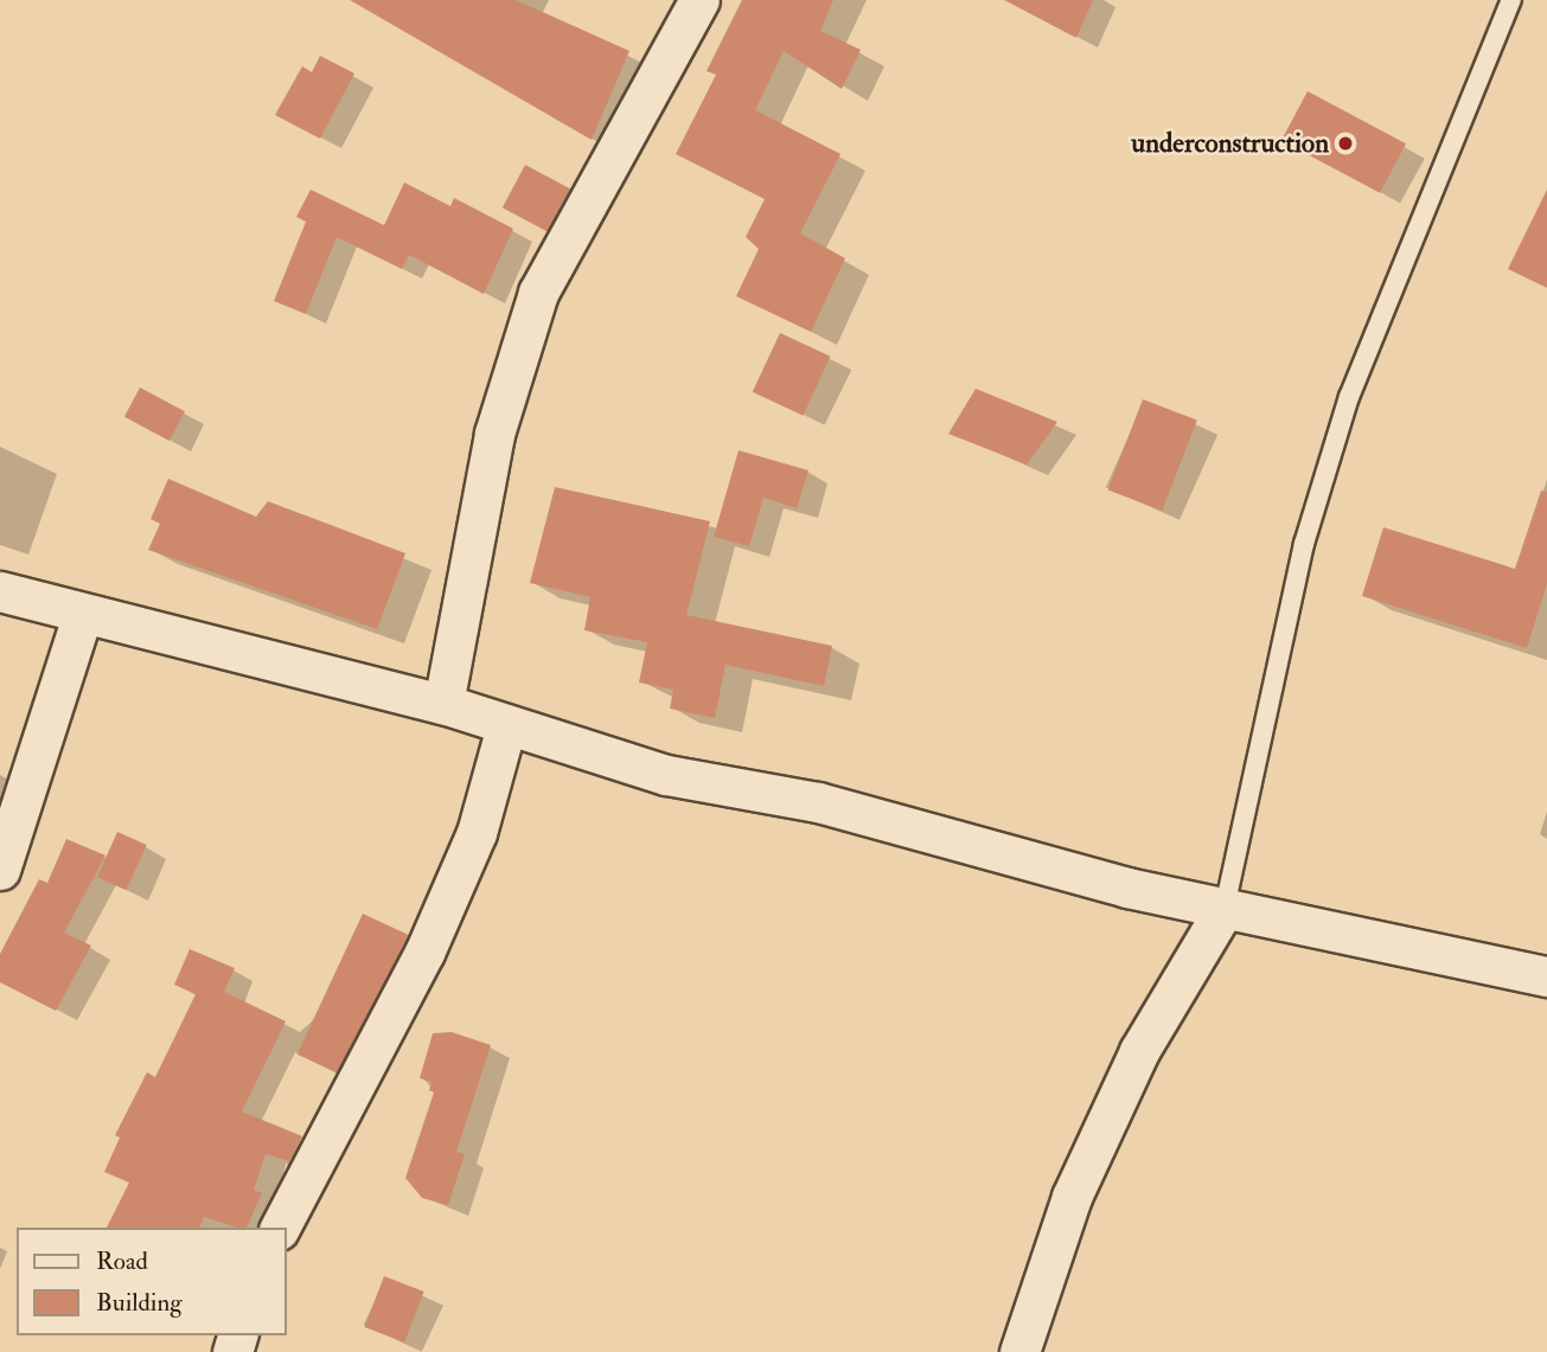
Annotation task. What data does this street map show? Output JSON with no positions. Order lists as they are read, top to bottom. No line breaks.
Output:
{"places":["underconstruction"],"legend":["Road","Building"]}
